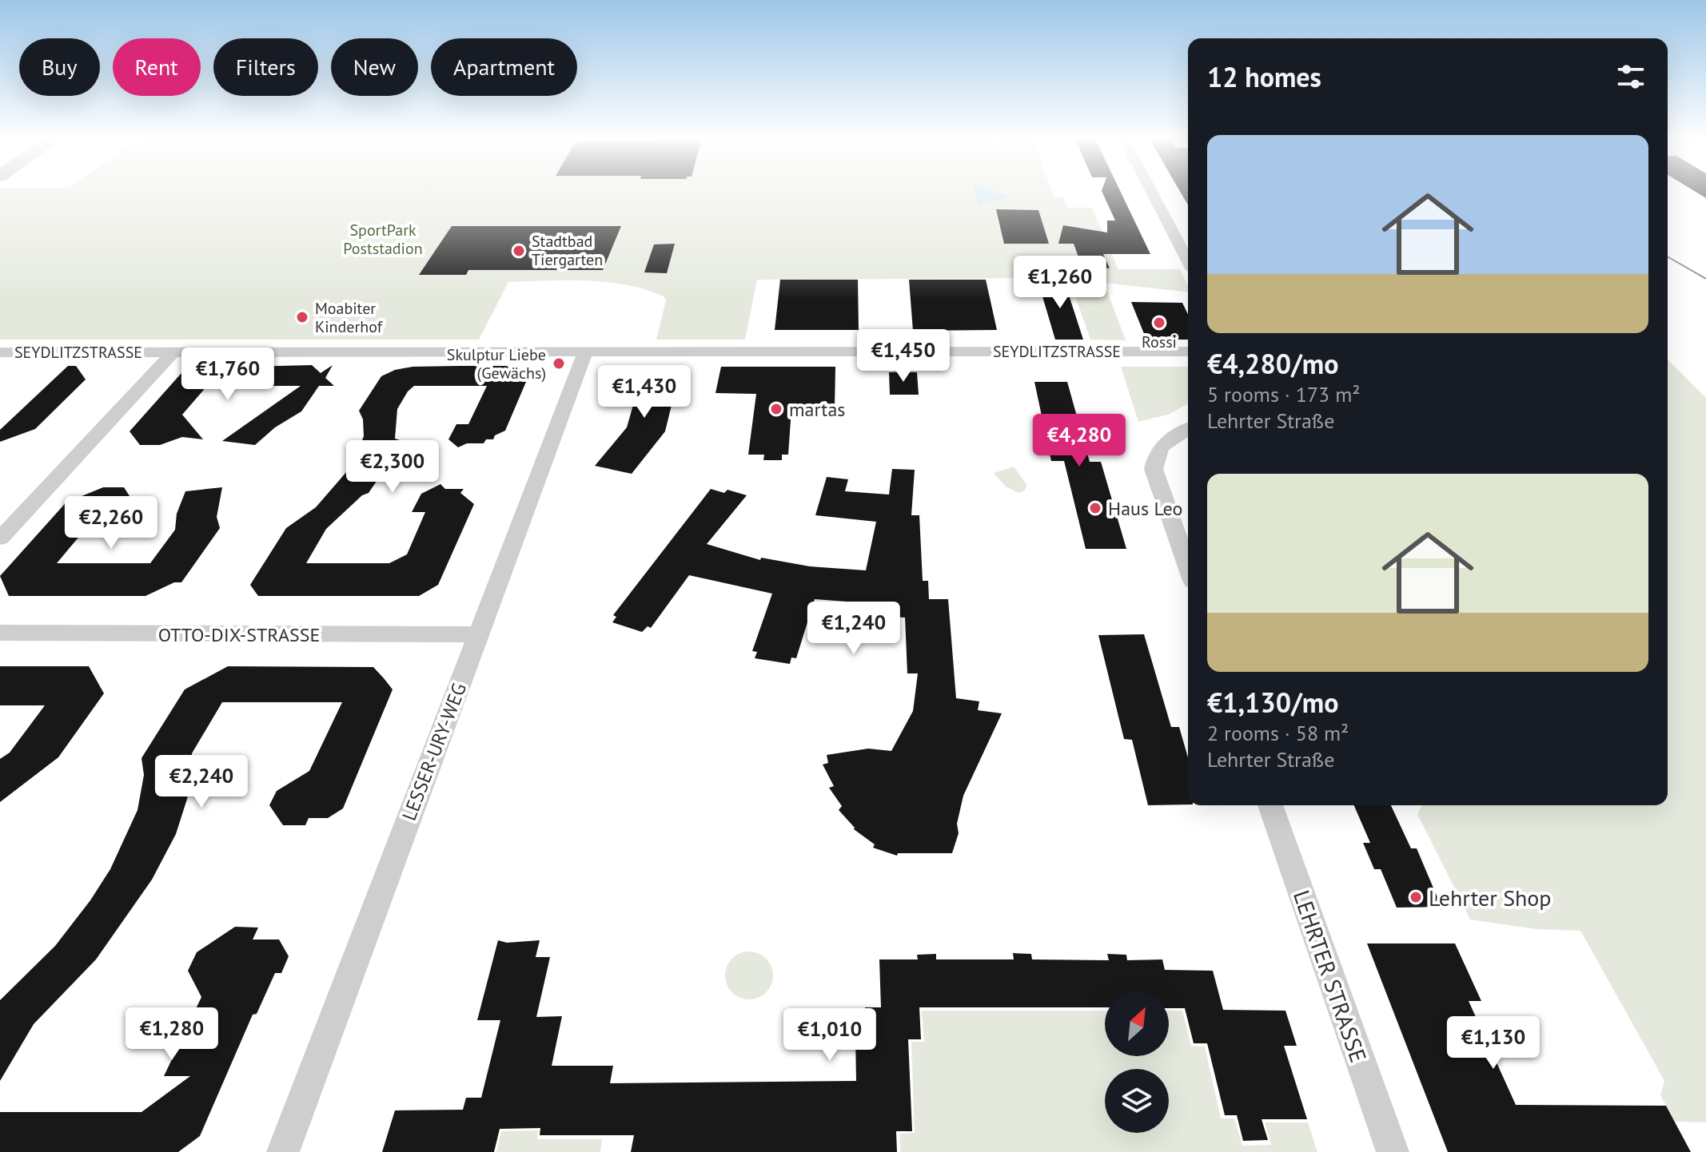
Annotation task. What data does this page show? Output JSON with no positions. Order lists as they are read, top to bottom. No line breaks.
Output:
{"streets":{"street":["SEYDLITZSTRASSE","OTTO-DIX-STRASSE","LESSER-URY-WEG","LEHRTER STRASSE"]},"crossings":[["SEYDLITZSTRASSE","LESSER-URY-WEG"],["OTTO-DIX-STRASSE","LESSER-URY-WEG"]],"parks":["SportPark Poststadion"],"places":["Stadtbad Tiergarten","Moabiter Kinderhof","Rossi","Skulptur Liebe (Gewächs)","martas","Haus Leo","Lehrter Shop"],"north":"top right","page":{"chip":["Buy","Rent","Filters","New","Apartment"],"heading":"12 homes","list":[{"name":"€4,280/mo","note":"5 rooms · 173 m² · Lehrter Straße"},{"name":"€1,130/mo","note":"2 rooms · 58 m² · Lehrter Straße"}],"price":["€1,260","€1,450","€1,760","€1,430","€4,280","€2,300","€2,260","€1,240","€2,240","€1,280","€1,010","€1,130"]}}
